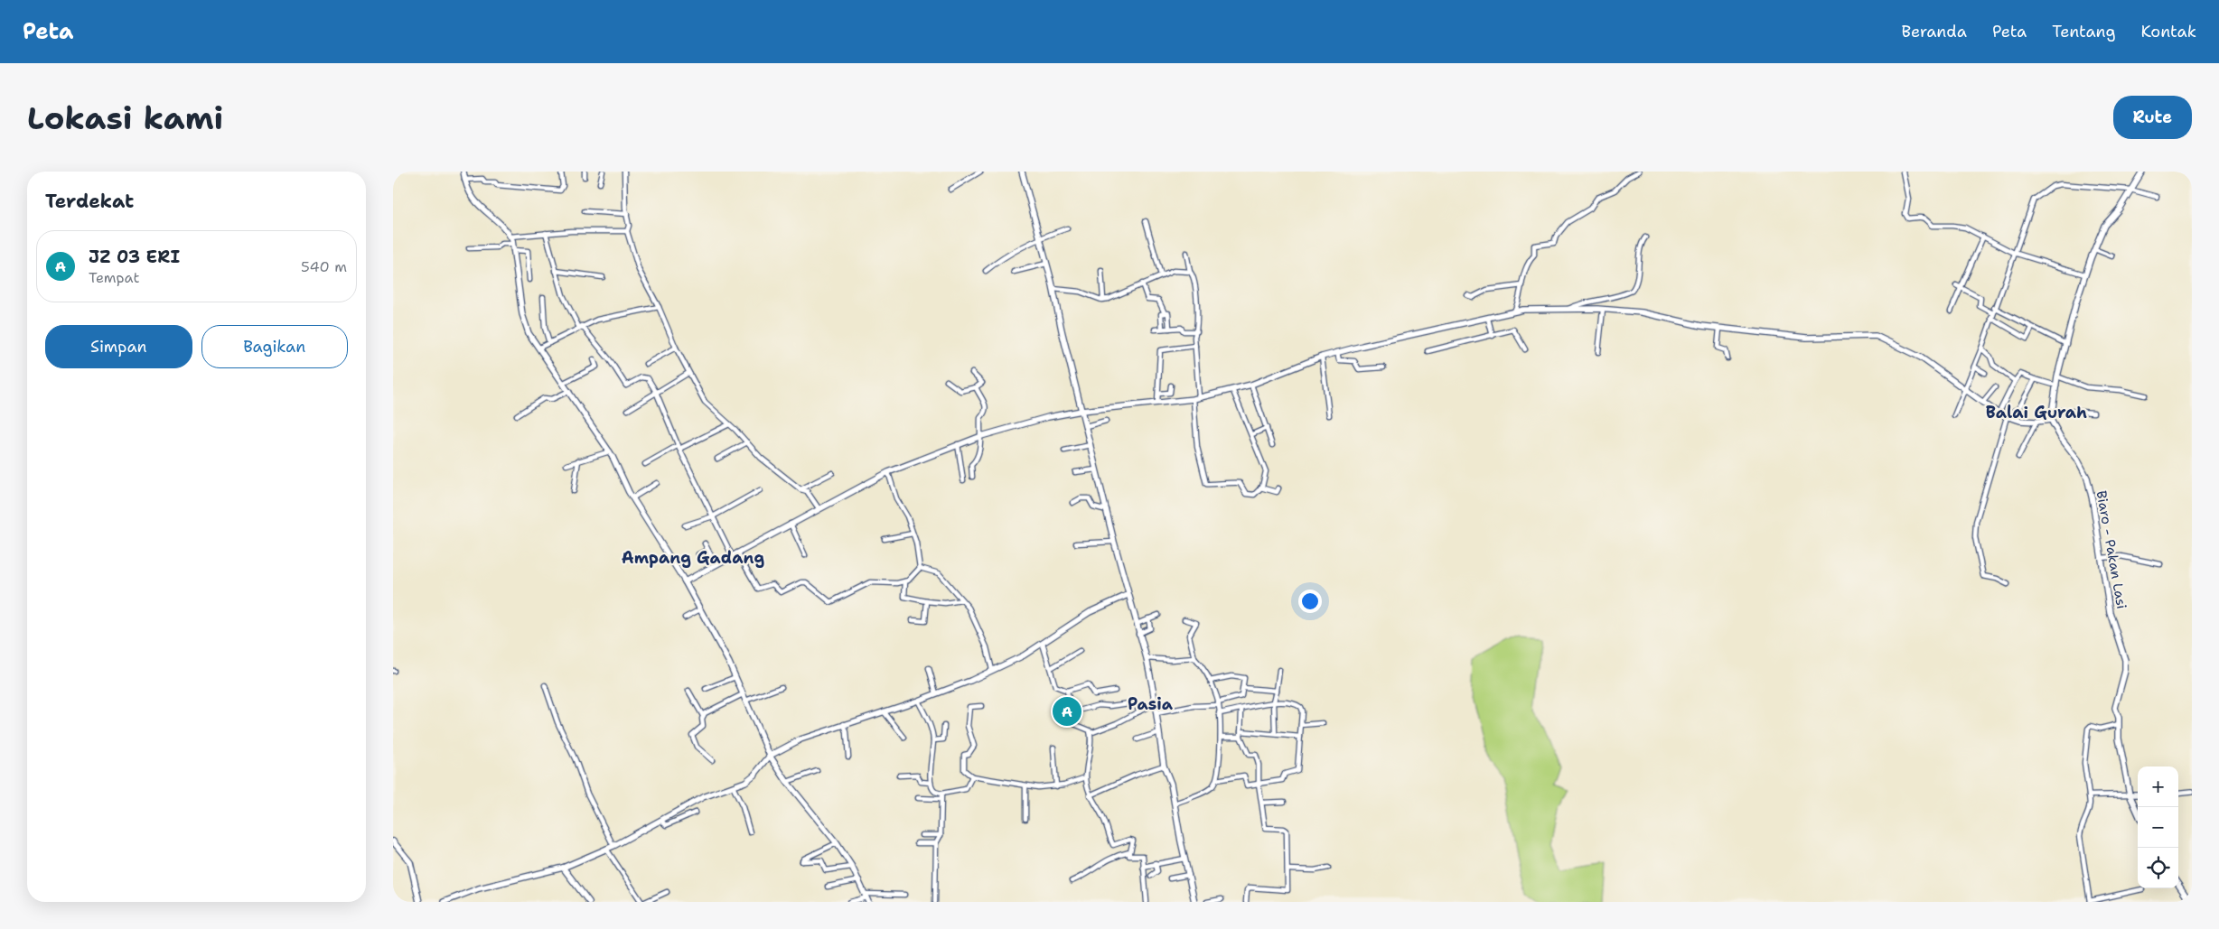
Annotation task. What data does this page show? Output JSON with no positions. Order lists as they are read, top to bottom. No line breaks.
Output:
{"streets":{"street":["Biaro - Pakan Lasi"]},"districts":["Balai Gurah","Ampang Gadang","Pasia"],"page":{"header":"Peta","nav":["Beranda","Peta","Tentang","Kontak"],"buttons":["Rute",["Simpan","Bagikan"]],"title":"Lokasi kami","heading":"Terdekat","list":[{"mark":"A","name":"JZ 03 ERI","note":"Tempat","value":"540 m"}],"pins":"A","map_buttons":["+","−"]}}
